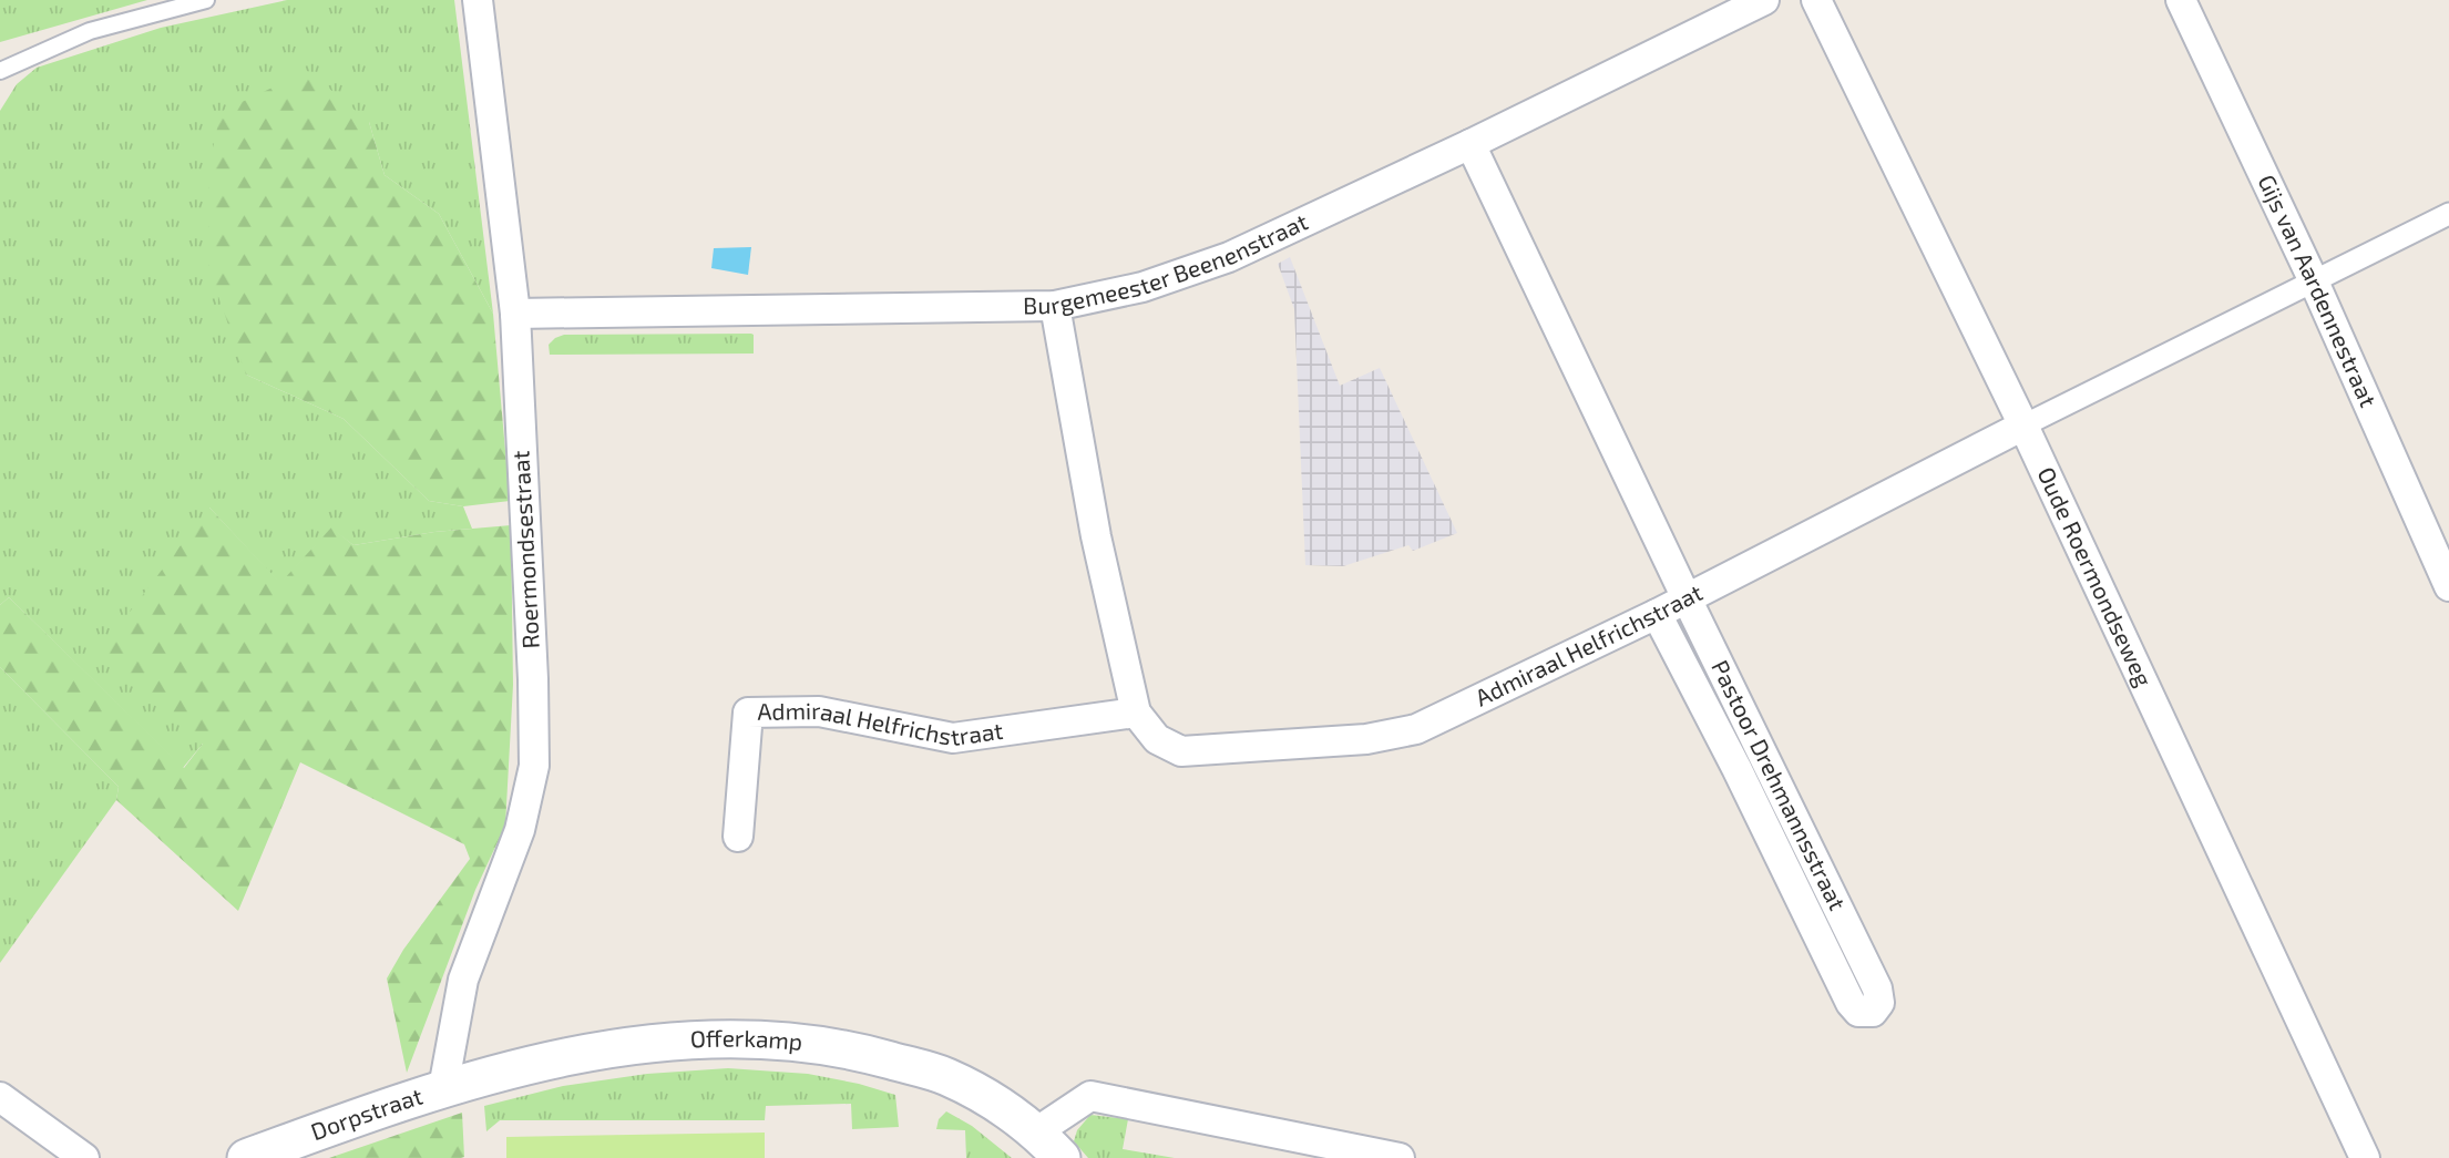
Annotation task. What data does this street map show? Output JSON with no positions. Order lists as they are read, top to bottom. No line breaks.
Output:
{"streets":{"street":["Burgemeester Beenenstraat","Gijs van Aardennestraat","Roermondsestraat","Oude Roermondseweg","Admiraal Helfrichstraat","Pastoor Drehmannsstraat","Offerkamp","Dorpstraat"]},"crossings":[["Burgemeester Beenenstraat","Roermondsestraat"],["Burgemeester Beenenstraat","Admiraal Helfrichstraat"],["Burgemeester Beenenstraat","Pastoor Drehmannsstraat"],["Roermondsestraat","Offerkamp"],["Roermondsestraat","Dorpstraat"],["Oude Roermondseweg","Admiraal Helfrichstraat"],["Admiraal Helfrichstraat","Pastoor Drehmannsstraat"],["Offerkamp","Dorpstraat"]]}
